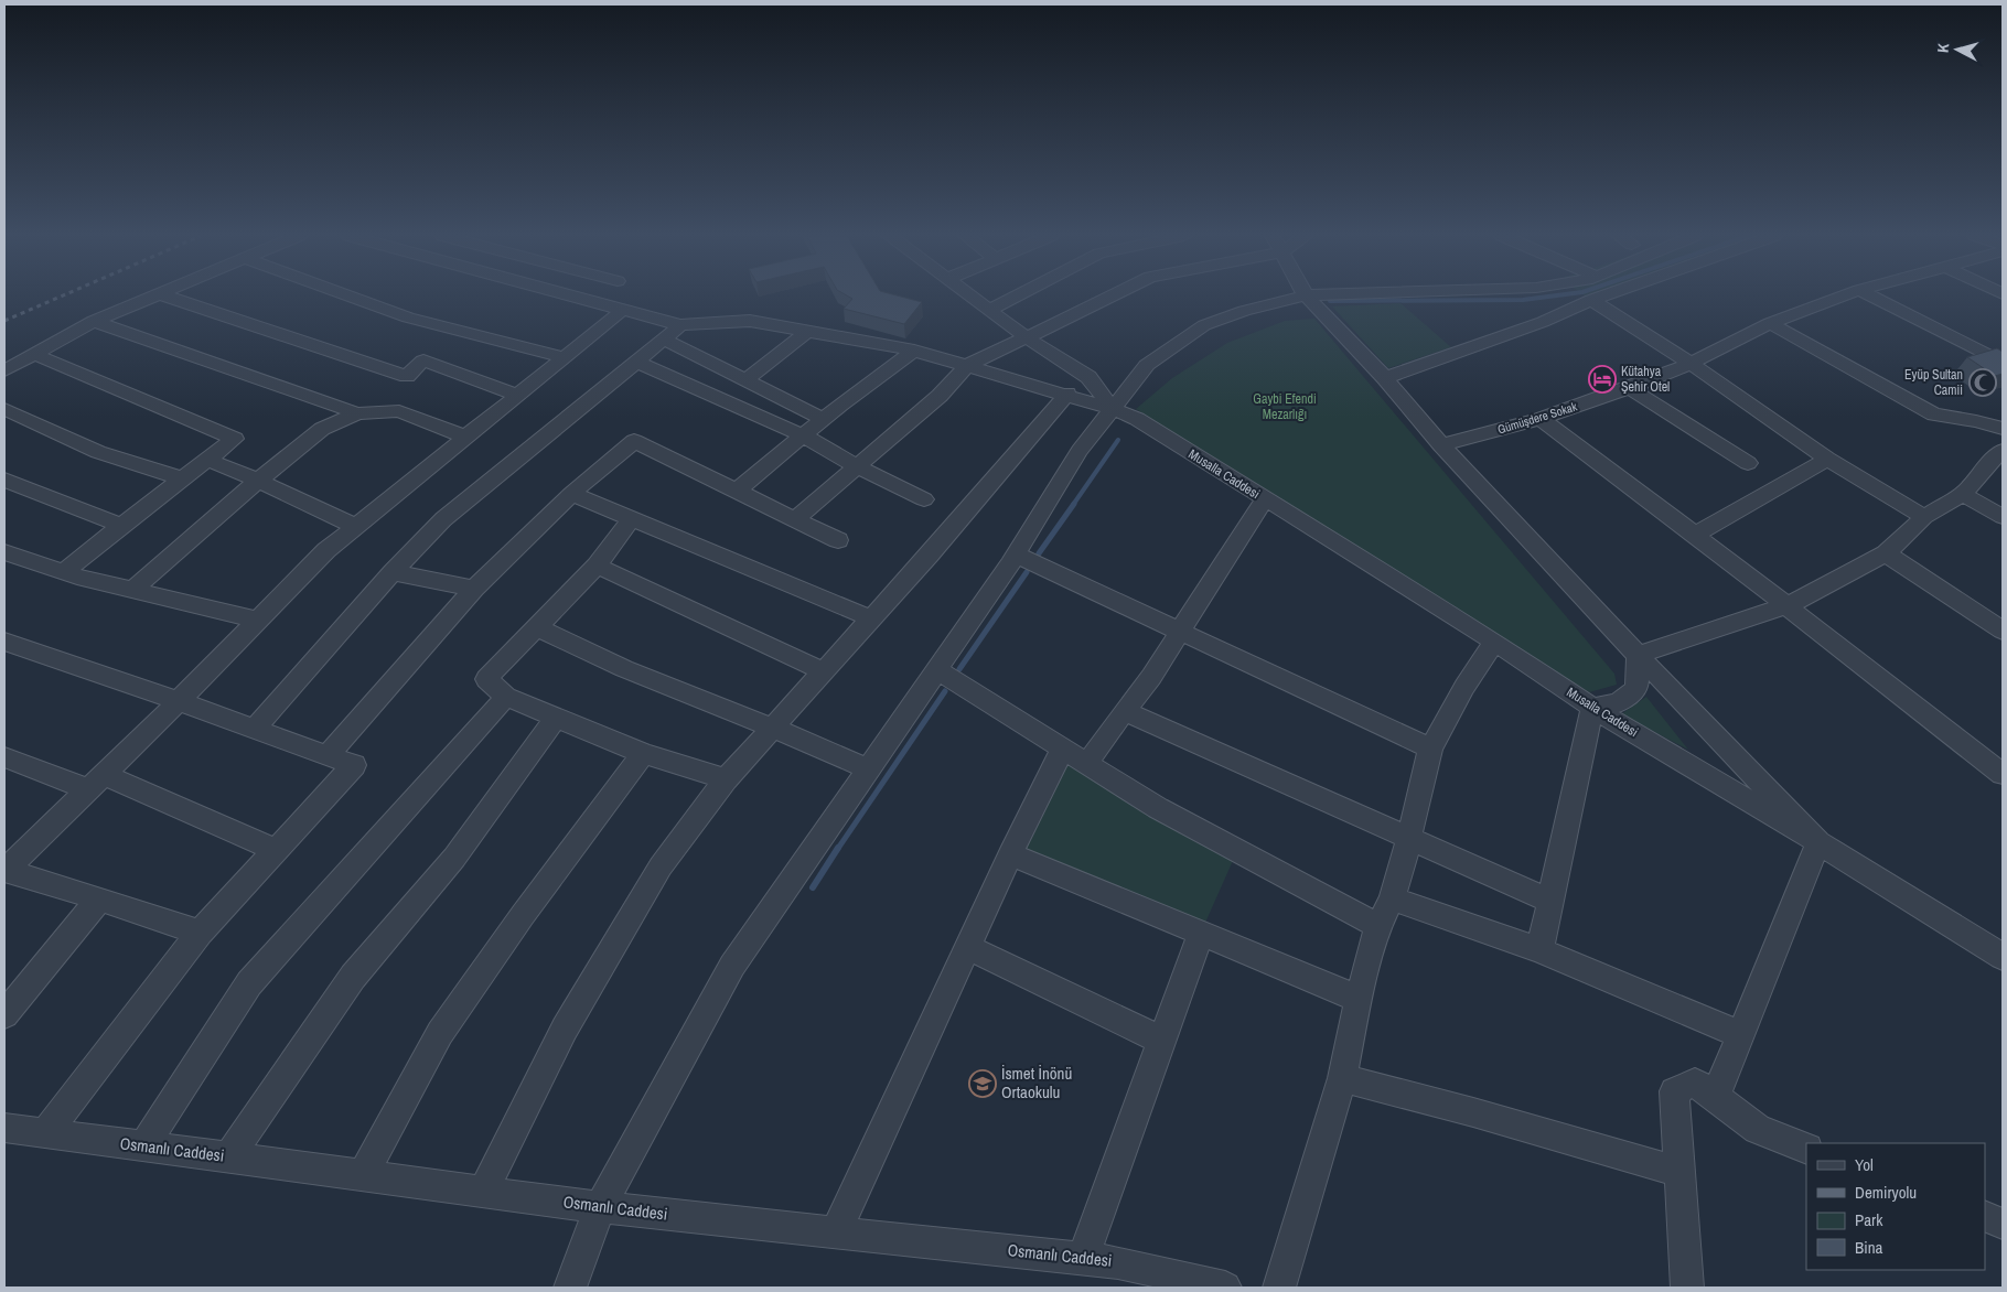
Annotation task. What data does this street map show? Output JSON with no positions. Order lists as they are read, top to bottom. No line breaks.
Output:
{"streets":{"street":["Gümüşdere Sokak","Musalla Caddesi","Osmanlı Caddesi"]},"parks":["Gaybi Efendi Mezarlığı"],"places":{"hotel":["Kütahya Şehir Otel"],"mosque":["Eyüp Sultan Camii"],"school or university":["İsmet İnönü Ortaokulu"]},"legend":["Yol","Demiryolu","Park","Bina"],"north":"left"}
